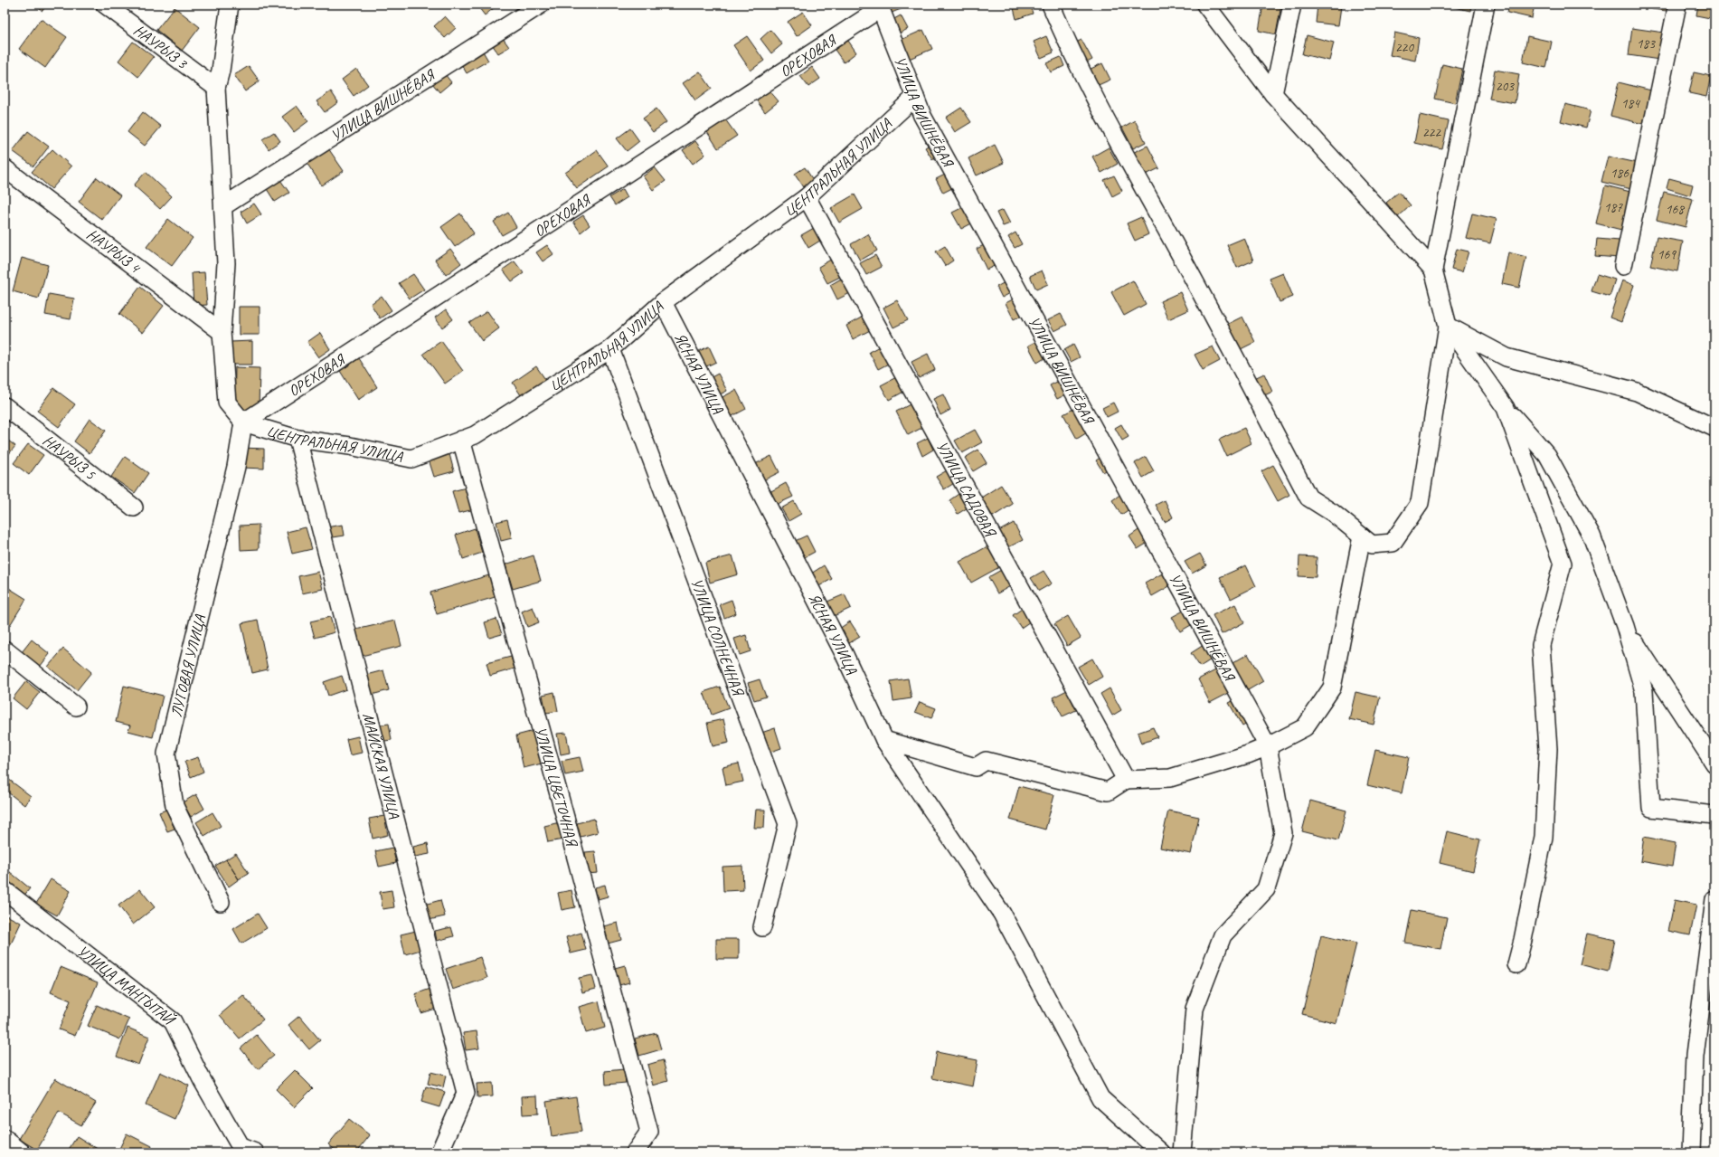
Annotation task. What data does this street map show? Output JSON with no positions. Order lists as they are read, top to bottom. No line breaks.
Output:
{"streets":{"street":["НАУРЫЗ 3","ОРЕХОВАЯ","УЛИЦА ВИШНЁВАЯ","ЦЕНТРАЛЬНАЯ УЛИЦА","НАУРЫЗ 4","ЯСНАЯ УЛИЦА","НАУРЫЗ 5","УЛИЦА САДОВАЯ","УЛИЦА СОЛНЕЧНАЯ","ЛУГОВАЯ УЛИЦА","МАЙСКАЯ УЛИЦА","УЛИЦА ЦВЕТОЧНАЯ","УЛИЦА МАНГЫТАЙ"]},"crossings":[["ОРЕХОВАЯ","УЛИЦА ВИШНЁВАЯ"],["ОРЕХОВАЯ","ЦЕНТРАЛЬНАЯ УЛИЦА"],["ОРЕХОВАЯ","ЛУГОВАЯ УЛИЦА"],["УЛИЦА ВИШНЁВАЯ","ЦЕНТРАЛЬНАЯ УЛИЦА"],["ЦЕНТРАЛЬНАЯ УЛИЦА","ЯСНАЯ УЛИЦА"],["ЦЕНТРАЛЬНАЯ УЛИЦА","УЛИЦА САДОВАЯ"],["ЦЕНТРАЛЬНАЯ УЛИЦА","УЛИЦА СОЛНЕЧНАЯ"],["ЦЕНТРАЛЬНАЯ УЛИЦА","ЛУГОВАЯ УЛИЦА"],["ЦЕНТРАЛЬНАЯ УЛИЦА","МАЙСКАЯ УЛИЦА"],["ЦЕНТРАЛЬНАЯ УЛИЦА","УЛИЦА ЦВЕТОЧНАЯ"]],"house_numbers":["183","220","203","184","222","186","187","168","169"]}
